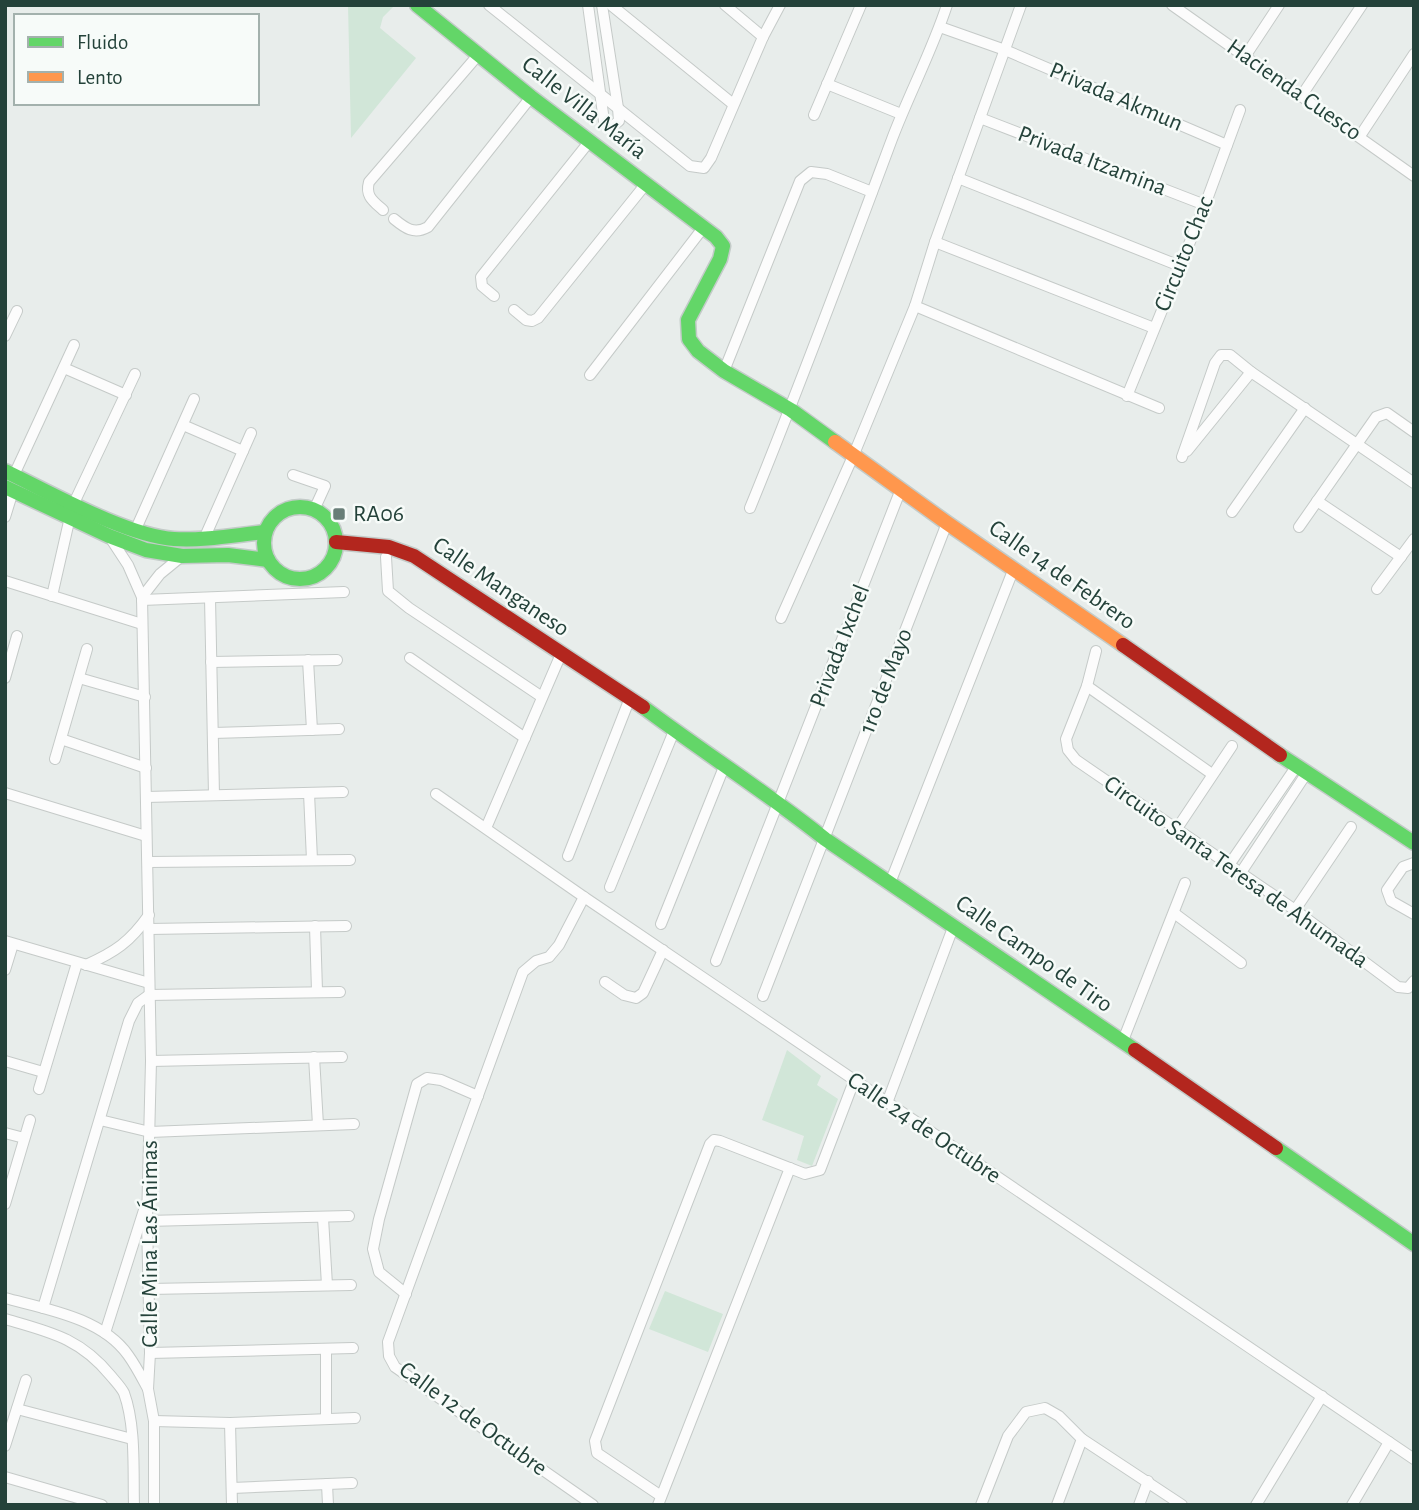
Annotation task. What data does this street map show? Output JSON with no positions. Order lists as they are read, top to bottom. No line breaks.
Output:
{"streets":{"street":["Hacienda Cuesco","Privada Akmun","Calle Villa María","Privada Itzamina","Circuito Chac","Calle 14 de Febrero","Calle Manganeso","Privada Ixchel","1ro de Mayo","Circuito Santa Teresa de Ahumada","Calle Campo de Tiro","Calle 24 de Octubre","Calle Mina Las Ánimas","Calle 12 de Octubre"]},"crossings":[["Privada Akmun","Circuito Chac"],["Calle Villa María","Calle 14 de Febrero"],["Privada Itzamina","Circuito Chac"],["Calle 14 de Febrero","Privada Ixchel"],["Calle 14 de Febrero","1ro de Mayo"],["Calle Manganeso","Calle Campo de Tiro"],["Privada Ixchel","Calle Campo de Tiro"],["1ro de Mayo","Calle Campo de Tiro"]],"places":{"transit":["RA06"]},"legend":["Fluido","Lento"]}
